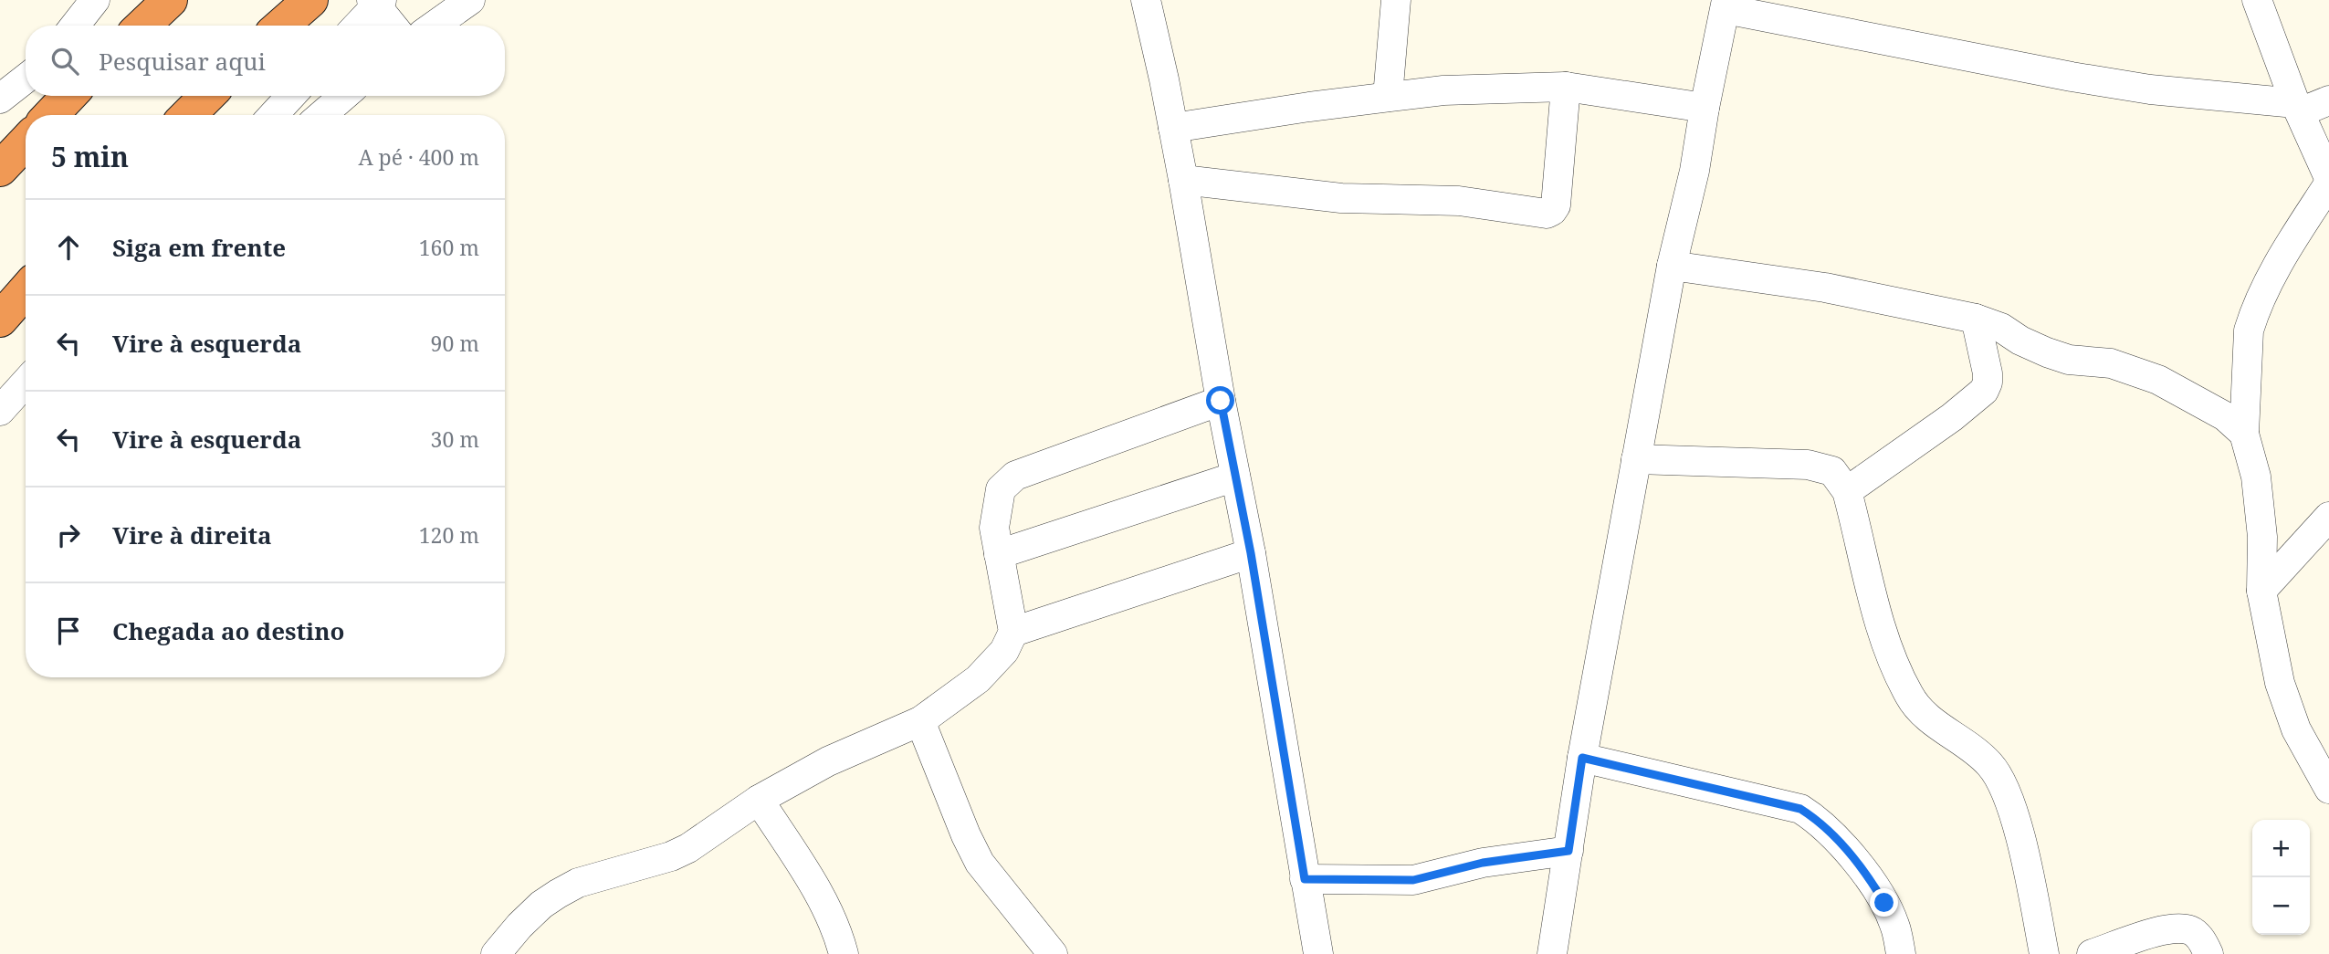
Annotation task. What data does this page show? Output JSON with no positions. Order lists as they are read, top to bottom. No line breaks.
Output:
{"page":{"search":"Pesquisar aqui","heading":["5 min","A pé · 400 m"],"list":[["Siga em frente","160 m"],["Vire à esquerda","90 m"],["Vire à esquerda","30 m"],["Vire à direita","120 m"],"Chegada ao destino"],"map_buttons":["+","−"]}}
